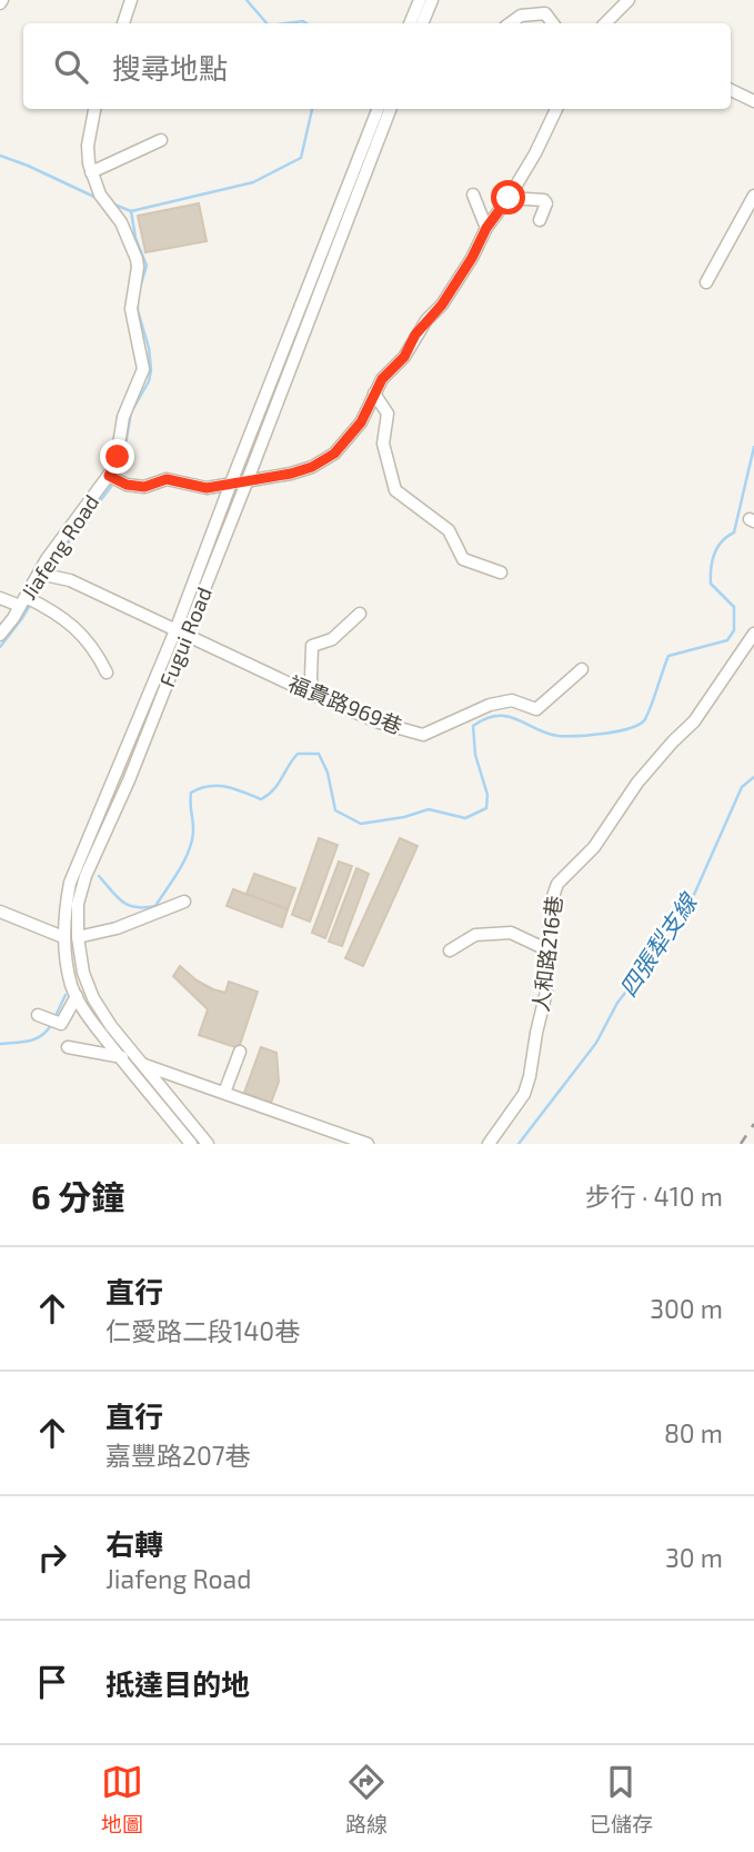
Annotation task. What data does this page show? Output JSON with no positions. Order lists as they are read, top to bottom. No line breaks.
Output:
{"streets":{"street":["Jiafeng Road","Fugui Road","福貴路969巷","人和路216巷"]},"crossings":[["Jiafeng Road","福貴路969巷"],["Fugui Road","福貴路969巷"]],"water":["四張犁支線"],"page":{"search":"搜尋地點","heading":["6 分鐘","步行 · 410 m"],"list":[["直行","仁愛路二段140巷","300 m"],["直行","嘉豐路207巷","80 m"],["右轉","Jiafeng Road","30 m"],"抵達目的地"],"nav":["地圖","路線","已儲存"]}}
